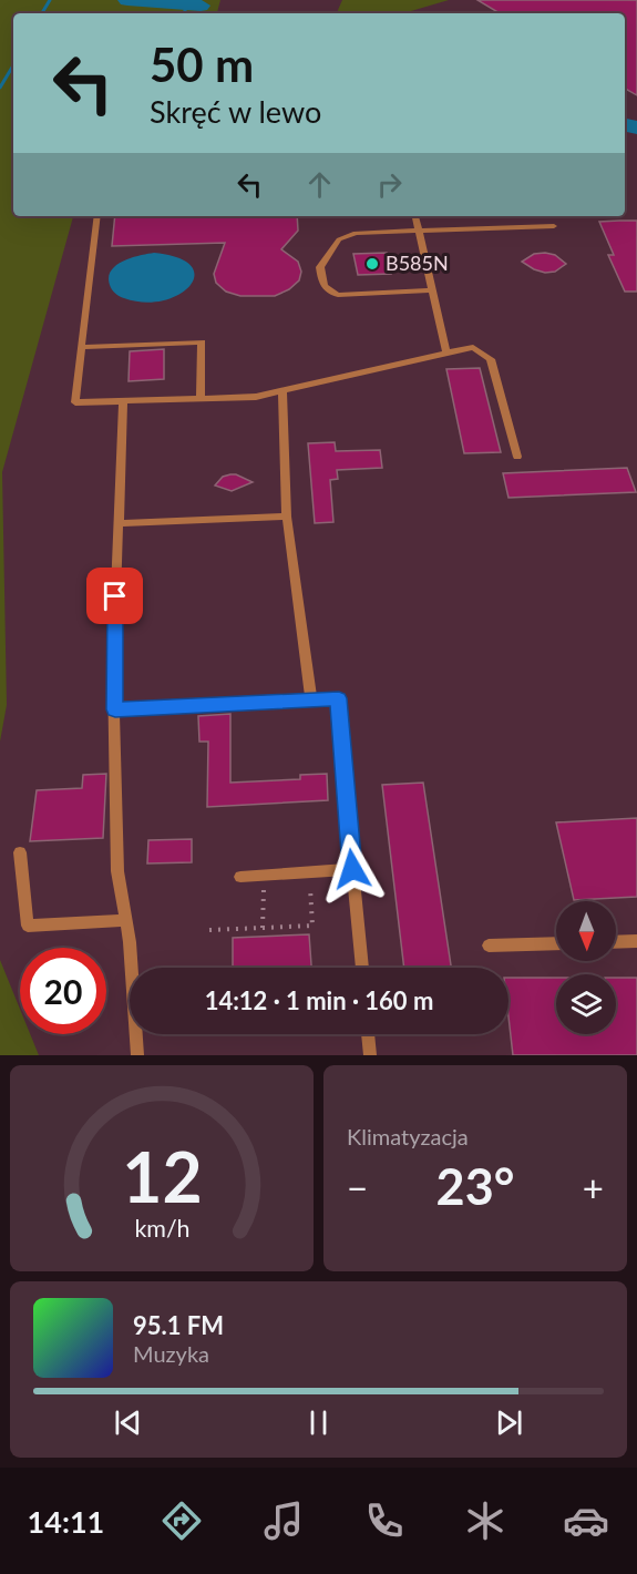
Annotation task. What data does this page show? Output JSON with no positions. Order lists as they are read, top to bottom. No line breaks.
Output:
{"places":["B585N"],"north":"bottom","page":{"turn":["50 m","Skręć w lewo"],"limit":"20","trip":"14:12 · 1 min · 160 m","tile":"Klimatyzacja","heat":["−","23°","+"],"song":["95.1 FM","Muzyka"],"tabs":"14:11","gauge":["12","km/h"]}}
